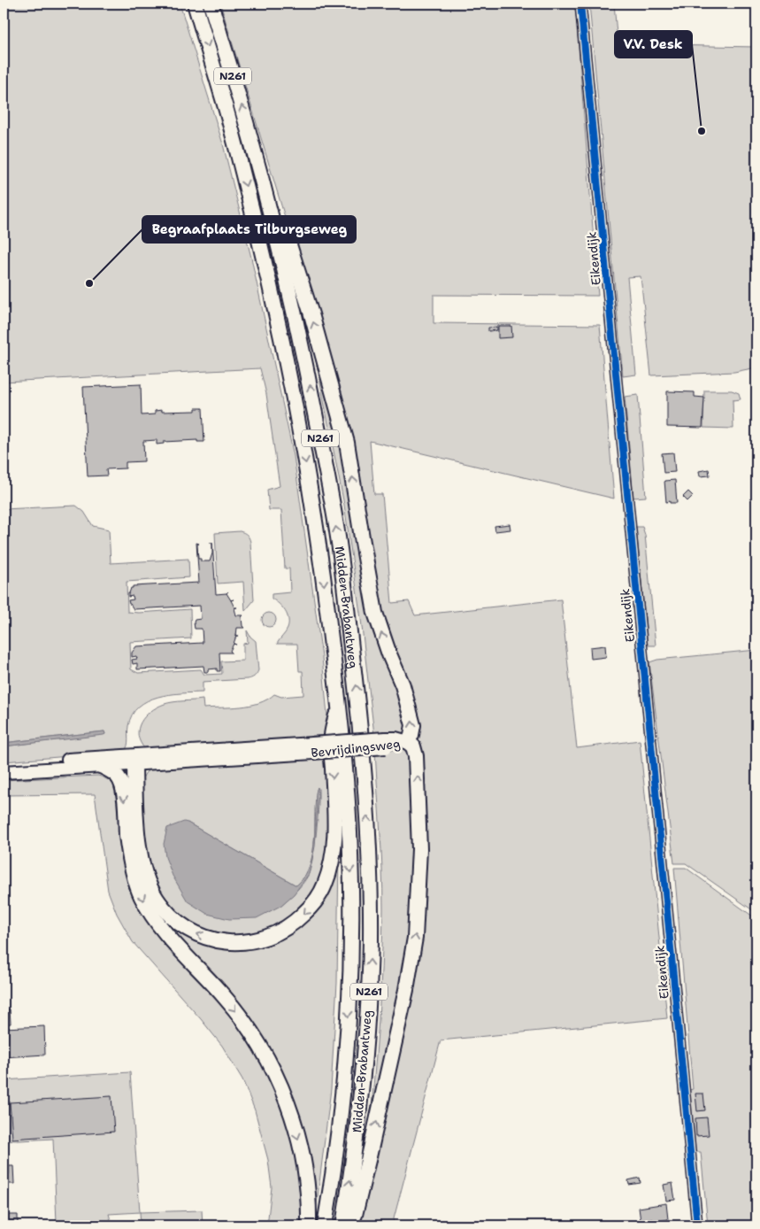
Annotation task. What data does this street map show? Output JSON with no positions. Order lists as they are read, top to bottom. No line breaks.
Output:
{"streets":{"highway":["N261","Midden-Brabantweg"],"main road":["Bevrijdingsweg"],"street":["Eikendijk"]},"crossings":[["N261","Midden-Brabantweg"],["N261","Bevrijdingsweg"]],"places":["V.V. Desk","Begraafplaats Tilburgseweg"]}
